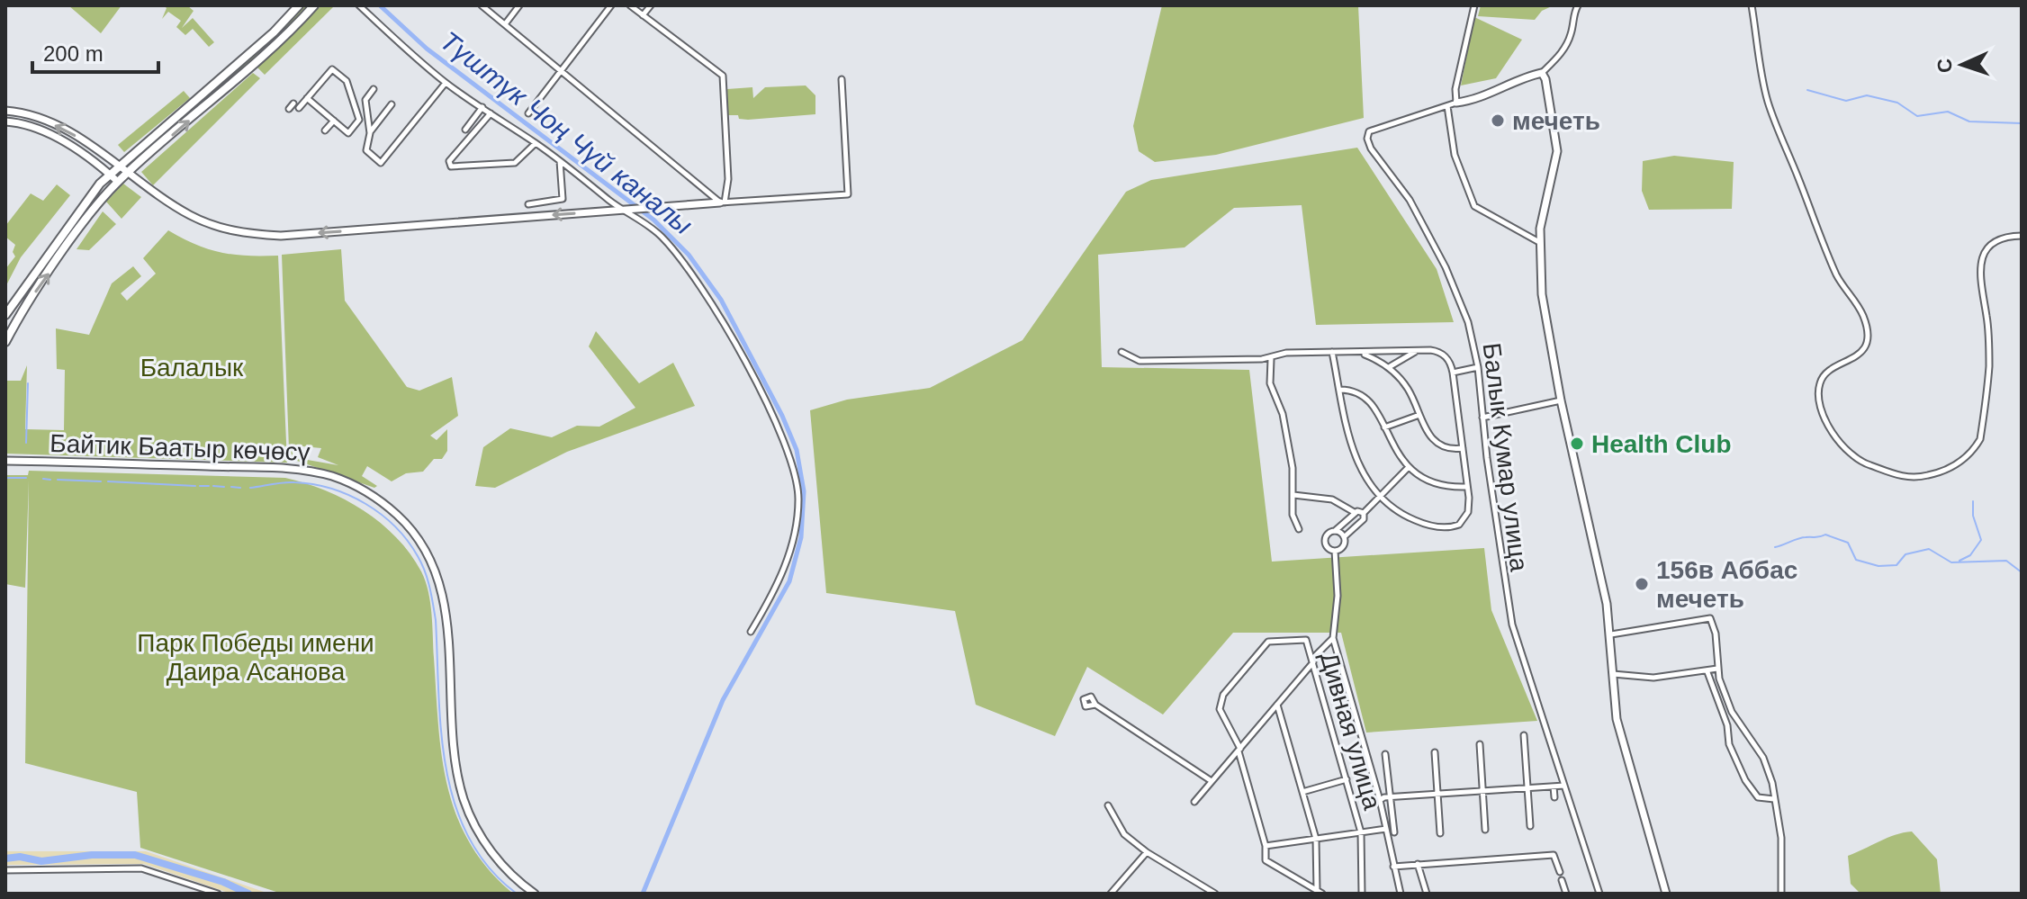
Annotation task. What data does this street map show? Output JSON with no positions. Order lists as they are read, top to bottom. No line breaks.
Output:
{"streets":{"street":["Байтик Баатыр көчөсү","Балык Кумар улица","Дивная улица"]},"water":["Түштүк Чоң Чүй каналы"],"parks":["Балалык","Парк Победы имени Даира Асанова"],"places":["мечеть","Health Club","156в Аббас мечеть"],"scale_bar":"200 m","north":"left"}
